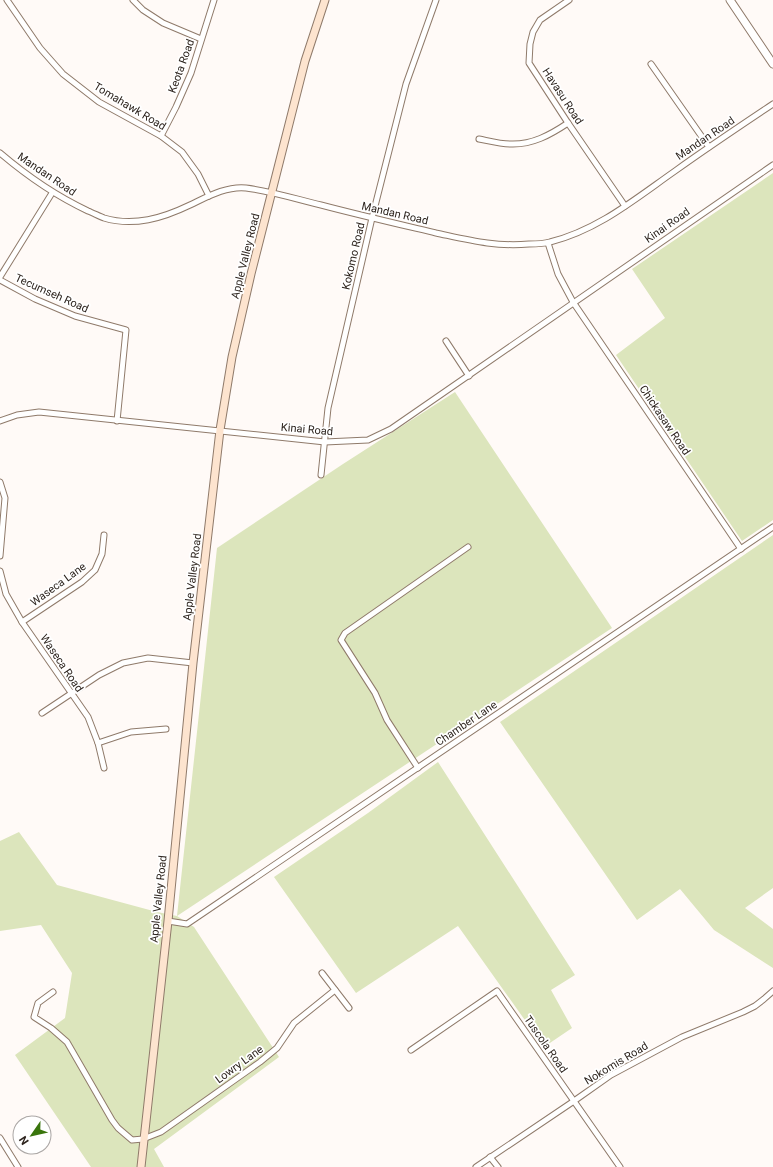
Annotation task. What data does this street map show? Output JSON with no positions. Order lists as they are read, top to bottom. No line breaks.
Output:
{"streets":{"main road":["Apple Valley Road"],"street":["Keota Road","Havasu Road","Tomahawk Road","Mandan Road","Kinai Road","Kokomo Road","Tecumseh Road","Chickasaw Road","Waseca Lane","Waseca Road","Chamber Lane","Tuscola Road","Nokomis Road","Lowry Lane"]},"crossings":[["Keota Road","Tomahawk Road"],["Havasu Road","Mandan Road"],["Tomahawk Road","Mandan Road"],["Mandan Road","Apple Valley Road"],["Mandan Road","Kokomo Road"],["Kinai Road","Apple Valley Road"],["Kinai Road","Kokomo Road"],["Kinai Road","Tecumseh Road"],["Kinai Road","Chickasaw Road"],["Apple Valley Road","Chamber Lane"],["Apple Valley Road","Lowry Lane"],["Chickasaw Road","Chamber Lane"],["Waseca Lane","Waseca Road"],["Tuscola Road","Nokomis Road"]],"north":"bottom left"}
